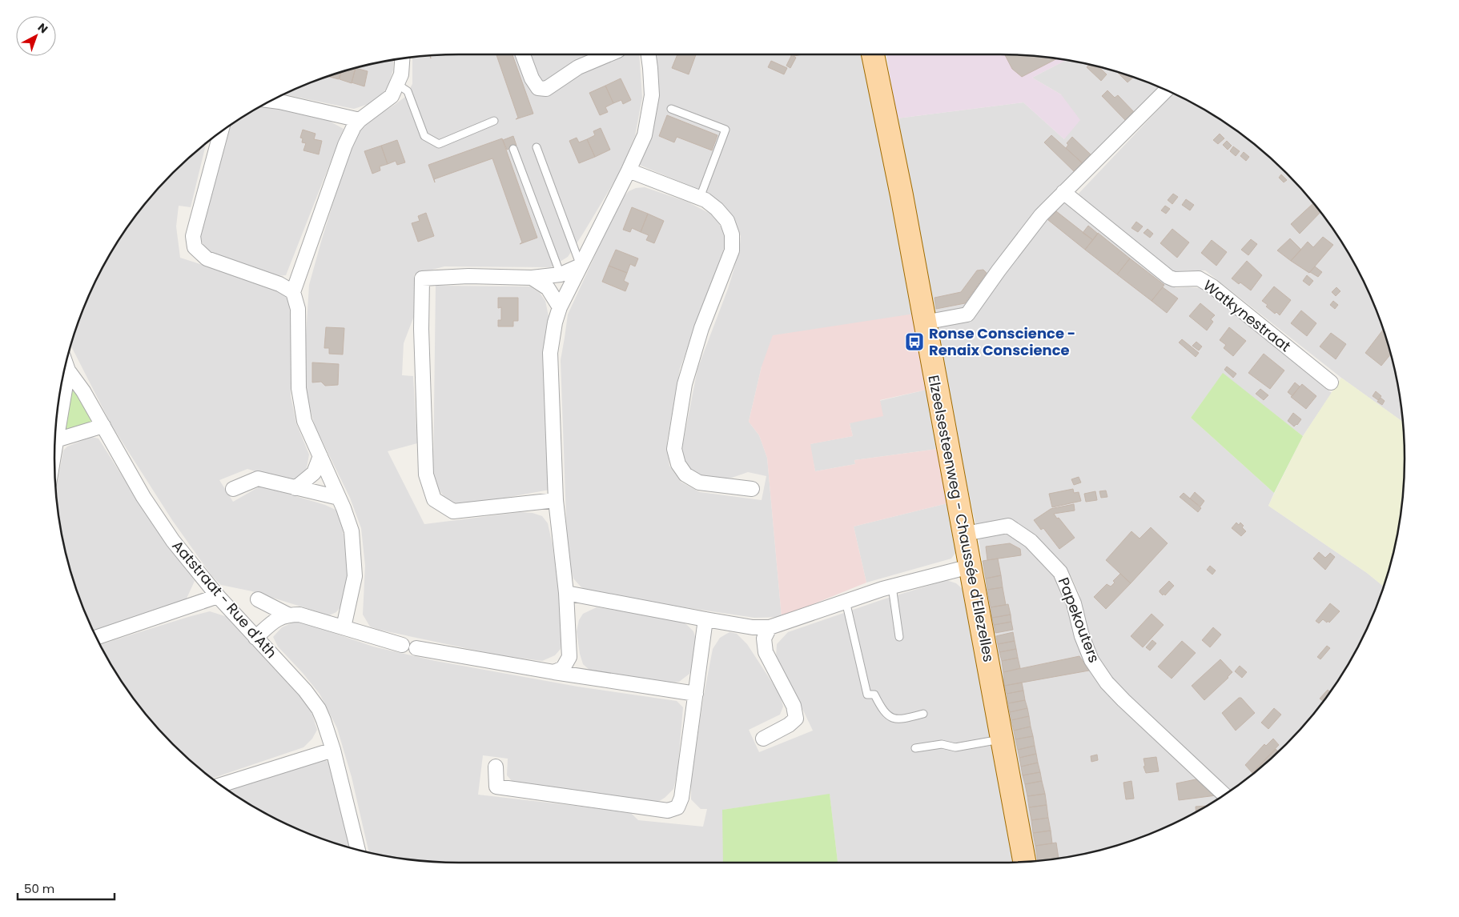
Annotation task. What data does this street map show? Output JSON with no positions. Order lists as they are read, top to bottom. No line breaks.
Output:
{"streets":{"main road":["Elzeelsesteenweg - Chaussée d'Ellezelles"],"street":["Watkynestraat","Aatstraat - Rue d'Ath","Papekouters"]},"crossings":[["Elzeelsesteenweg - Chaussée d'Ellezelles","Papekouters"]],"places":{"bus stop":["Ronse Conscience - Renaix Conscience"]},"scale_bar":"50 m","north":"top right"}
